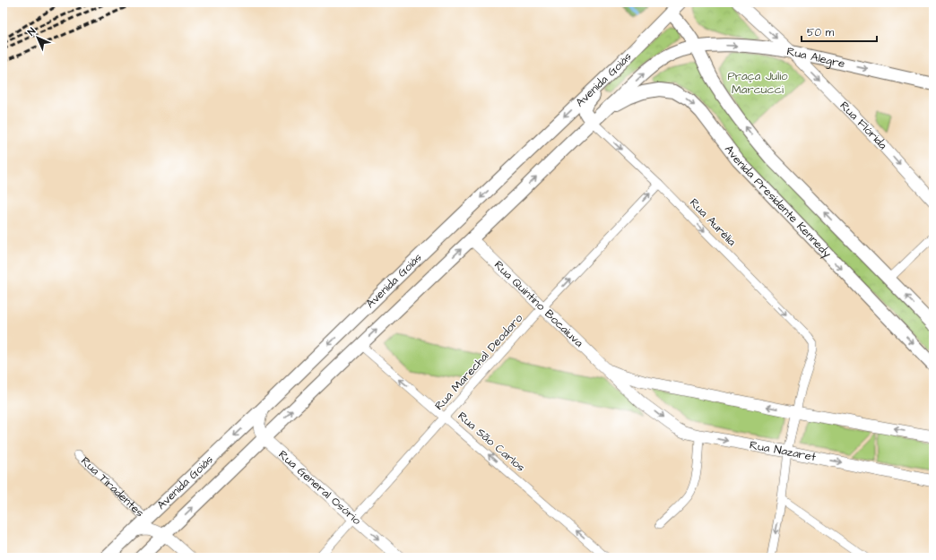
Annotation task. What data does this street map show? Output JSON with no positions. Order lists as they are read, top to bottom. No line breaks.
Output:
{"streets":{"main road":["Rua Alegre","Avenida Goiás","Avenida Presidente Kennedy"],"street":["Rua Flórida","Rua Aurélia","Rua Quintino Bocaiuva","Rua Marechal Deodoro","Rua São Carlos","Rua Nazaret","Rua Tiradentes","Rua General Osório"]},"crossings":[["Rua Alegre","Avenida Goiás"],["Rua Alegre","Rua Flórida"],["Rua Alegre","Avenida Presidente Kennedy"],["Avenida Goiás","Avenida Presidente Kennedy"],["Avenida Goiás","Rua Aurélia"],["Avenida Goiás","Rua Quintino Bocaiuva"],["Avenida Goiás","Rua São Carlos"],["Avenida Goiás","Rua Tiradentes"],["Avenida Goiás","Rua General Osório"],["Rua Aurélia","Rua Marechal Deodoro"],["Rua Quintino Bocaiuva","Rua Marechal Deodoro"],["Rua Quintino Bocaiuva","Rua Nazaret"],["Rua Marechal Deodoro","Rua São Carlos"],["Rua Marechal Deodoro","Rua General Osório"]],"one_way":["Rua Alegre","Rua Flórida","Rua Aurélia","Rua São Carlos"],"parks":["Praça Julio Marcucci"],"scale_bar":"50 m","north":"top left"}
